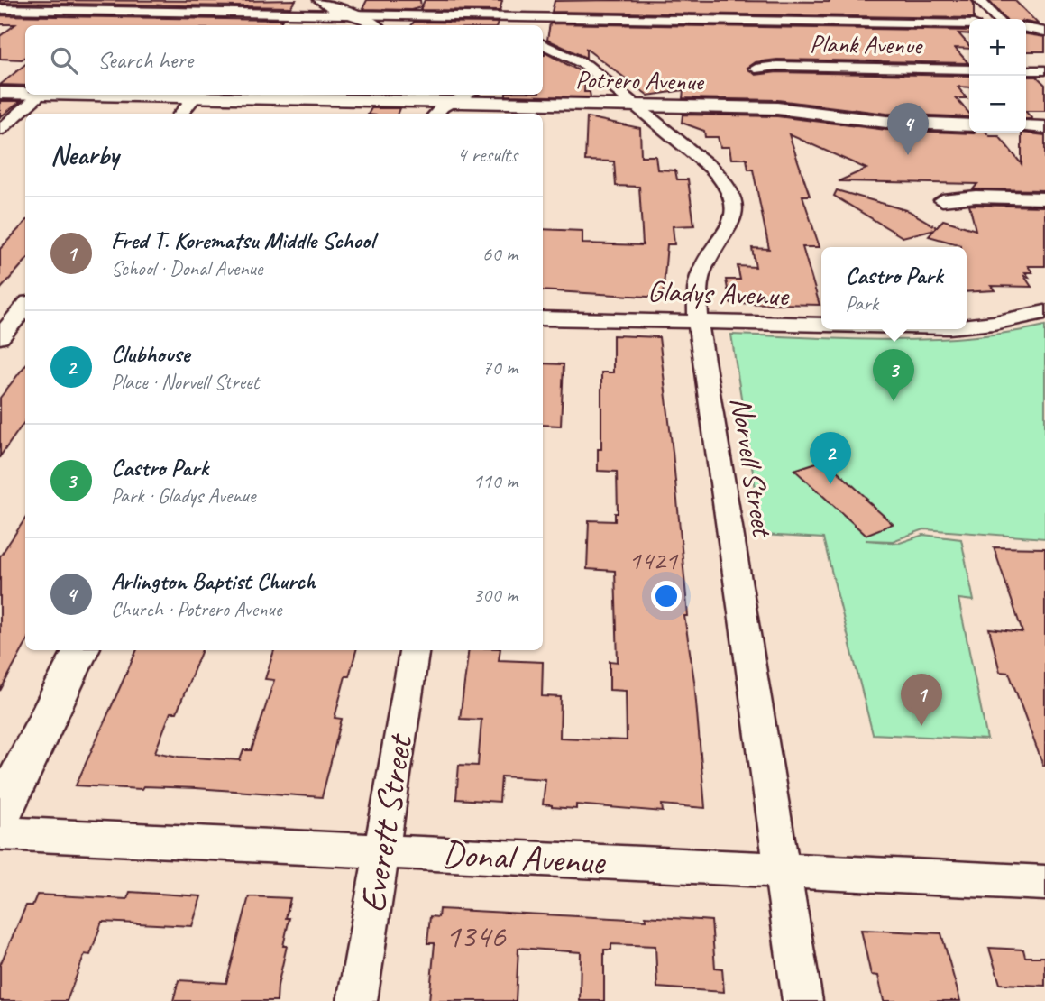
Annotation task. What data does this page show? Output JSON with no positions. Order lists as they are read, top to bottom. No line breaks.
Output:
{"streets":{"street":["Plank Avenue","Potrero Avenue","Gladys Avenue","Norvell Street","Everett Street","Donal Avenue"]},"crossings":[["Potrero Avenue","Norvell Street"],["Gladys Avenue","Norvell Street"],["Norvell Street","Donal Avenue"],["Everett Street","Donal Avenue"]],"house_numbers":["1421","1346"],"page":{"map_buttons":["+","−"],"search":"Search here","pins":["4","3","2","1"],"heading":["Nearby","4 results"],"list":[{"mark":"1","name":"Fred T. Korematsu Middle School","note":"School · Donal Avenue","value":"60 m"},{"mark":"2","name":"Clubhouse","note":"Place · Norvell Street","value":"70 m"},{"mark":"3","name":"Castro Park","note":"Park · Gladys Avenue","value":"110 m"},{"mark":"4","name":"Arlington Baptist Church","note":"Church · Potrero Avenue","value":"300 m"}],"popup":["Castro Park","Park"]}}
